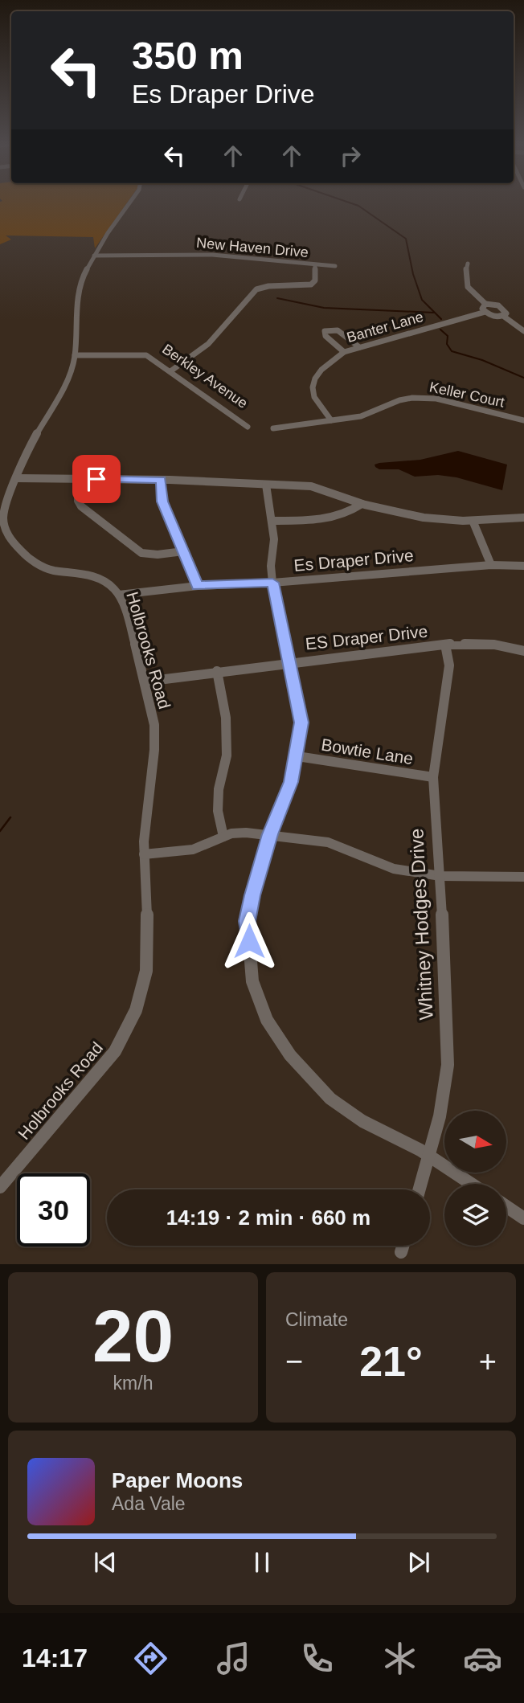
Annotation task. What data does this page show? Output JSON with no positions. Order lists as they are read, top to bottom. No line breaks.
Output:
{"streets":{"street":["New Haven Drive","Banter Lane","Berkley Avenue","Keller Court","Es Draper Drive","ES Draper Drive","Holbrooks Road","Bowtie Lane","Whitney Hodges Drive"]},"crossings":[["New Haven Drive","Berkley Avenue"],["New Haven Drive","Holbrooks Road"],["Banter Lane","Keller Court"],["Berkley Avenue","Holbrooks Road"],["Es Draper Drive","Holbrooks Road"],["ES Draper Drive","Holbrooks Road"],["ES Draper Drive","Whitney Hodges Drive"],["Bowtie Lane","Whitney Hodges Drive"]],"north":"right","page":{"turn":["350 m","Es Draper Drive"],"limit":"30","trip":"14:19 · 2 min · 660 m","tile":[["20","km/h"],"Climate"],"heat":["−","21°","+"],"song":["Paper Moons","Ada Vale"],"tabs":"14:17"}}
